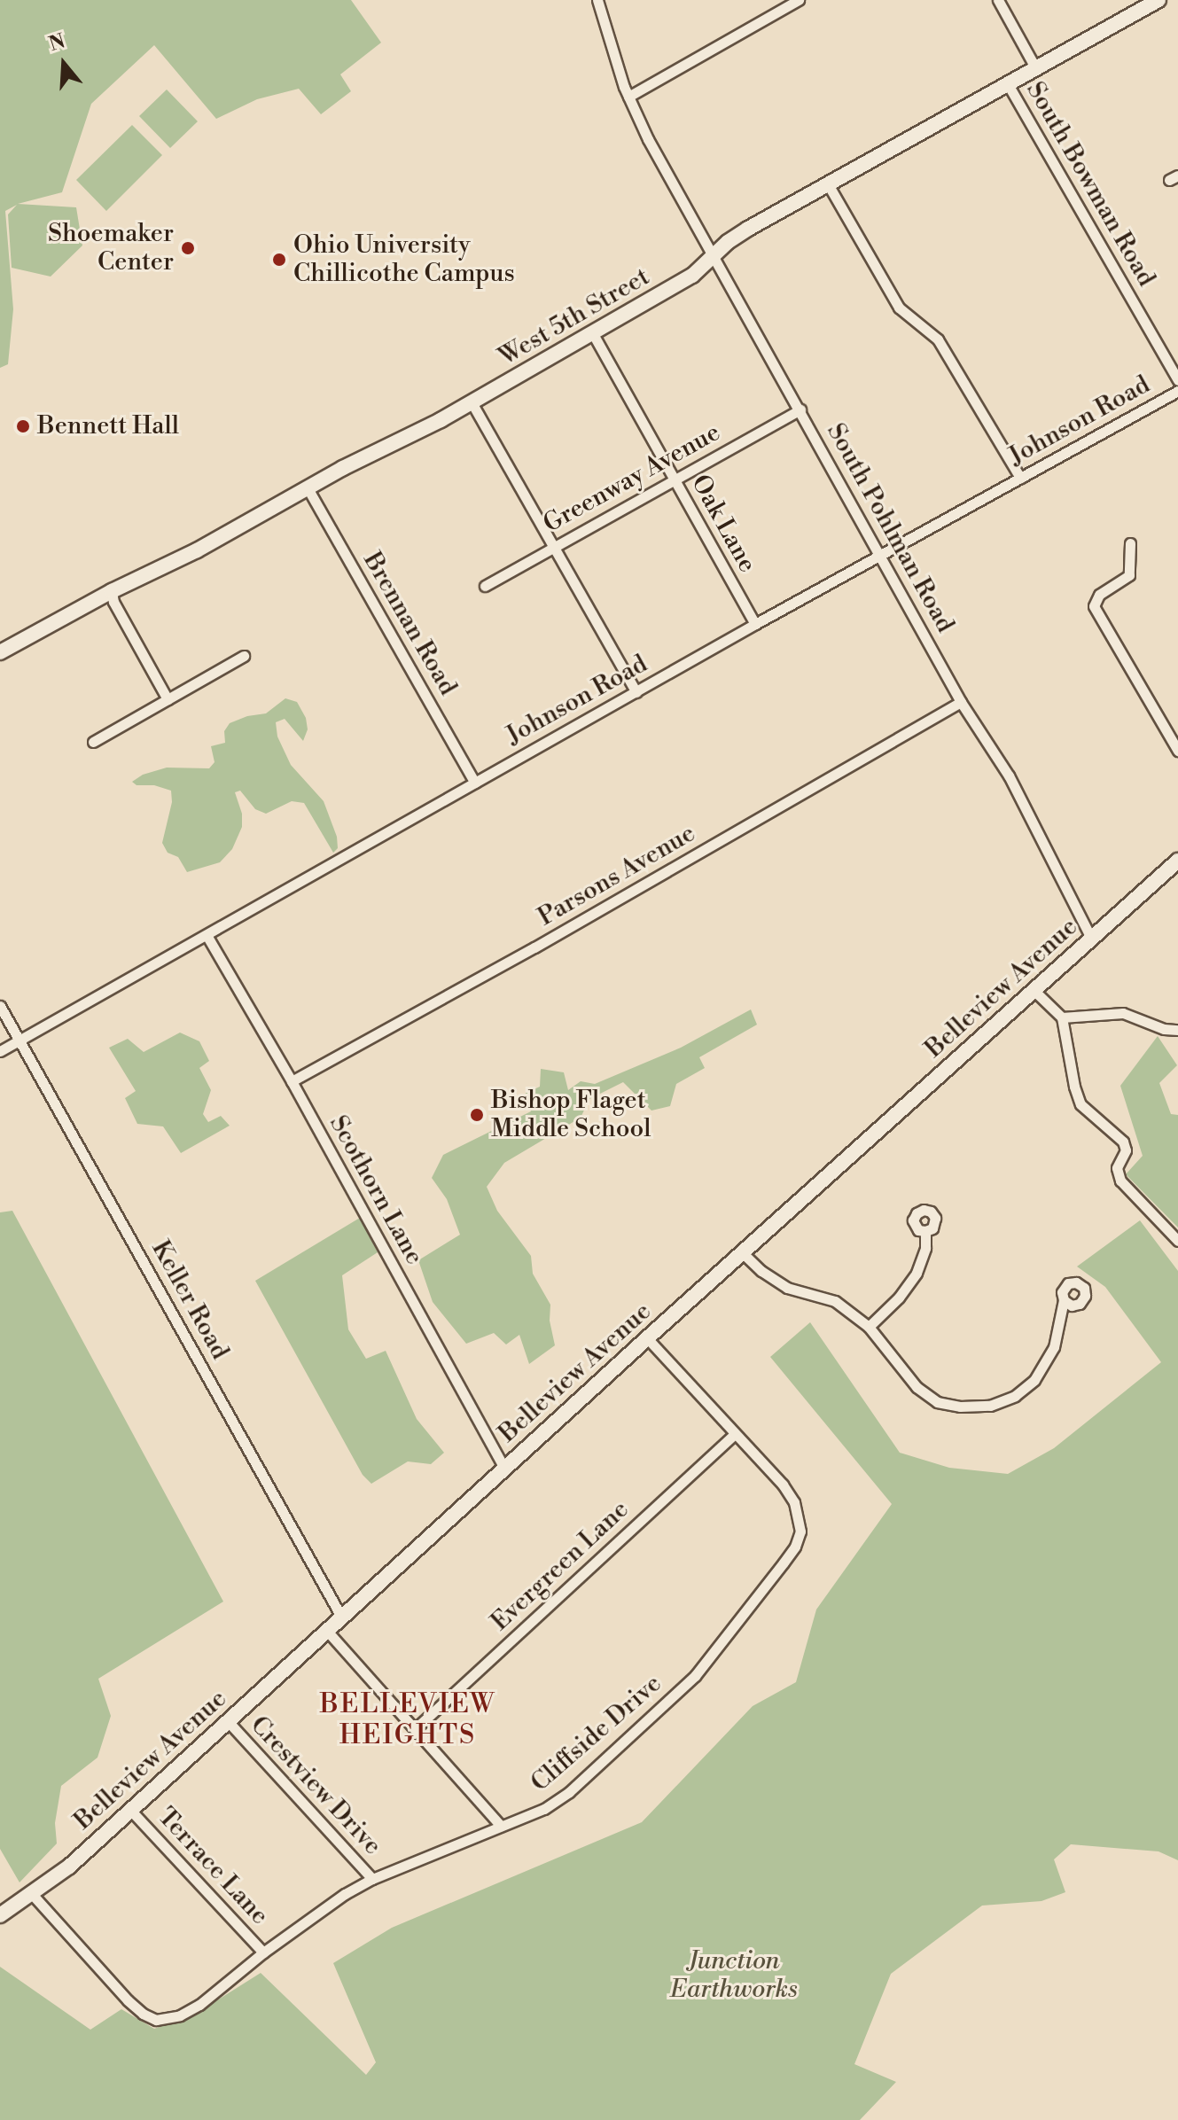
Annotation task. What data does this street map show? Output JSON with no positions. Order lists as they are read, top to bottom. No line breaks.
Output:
{"streets":{"street":["South Bowman Road","West 5th Street","Johnson Road","Greenway Avenue","Oak Lane","South Pohlman Road","Brennan Road","Parsons Avenue","Belleview Avenue","Scothorn Lane","Keller Road","Evergreen Lane","Cliffside Drive","Crestview Drive","Terrace Lane"]},"crossings":[["South Bowman Road","West 5th Street"],["West 5th Street","Oak Lane"],["West 5th Street","South Pohlman Road"],["West 5th Street","Brennan Road"],["Johnson Road","Oak Lane"],["Johnson Road","South Pohlman Road"],["Johnson Road","Brennan Road"],["Johnson Road","Scothorn Lane"],["Johnson Road","Keller Road"],["Greenway Avenue","Oak Lane"],["Greenway Avenue","South Pohlman Road"],["South Pohlman Road","Parsons Avenue"],["South Pohlman Road","Belleview Avenue"],["Parsons Avenue","Scothorn Lane"],["Belleview Avenue","Scothorn Lane"],["Belleview Avenue","Keller Road"],["Belleview Avenue","Cliffside Drive"],["Belleview Avenue","Crestview Drive"],["Belleview Avenue","Terrace Lane"],["Evergreen Lane","Cliffside Drive"],["Cliffside Drive","Crestview Drive"],["Cliffside Drive","Terrace Lane"]],"districts":["BELLEVIEW HEIGHTS"],"parks":["Junction Earthworks"],"places":["Shoemaker Center","Ohio University Chillicothe Campus","Bennett Hall","Bishop Flaget Middle School"],"north":"top"}
